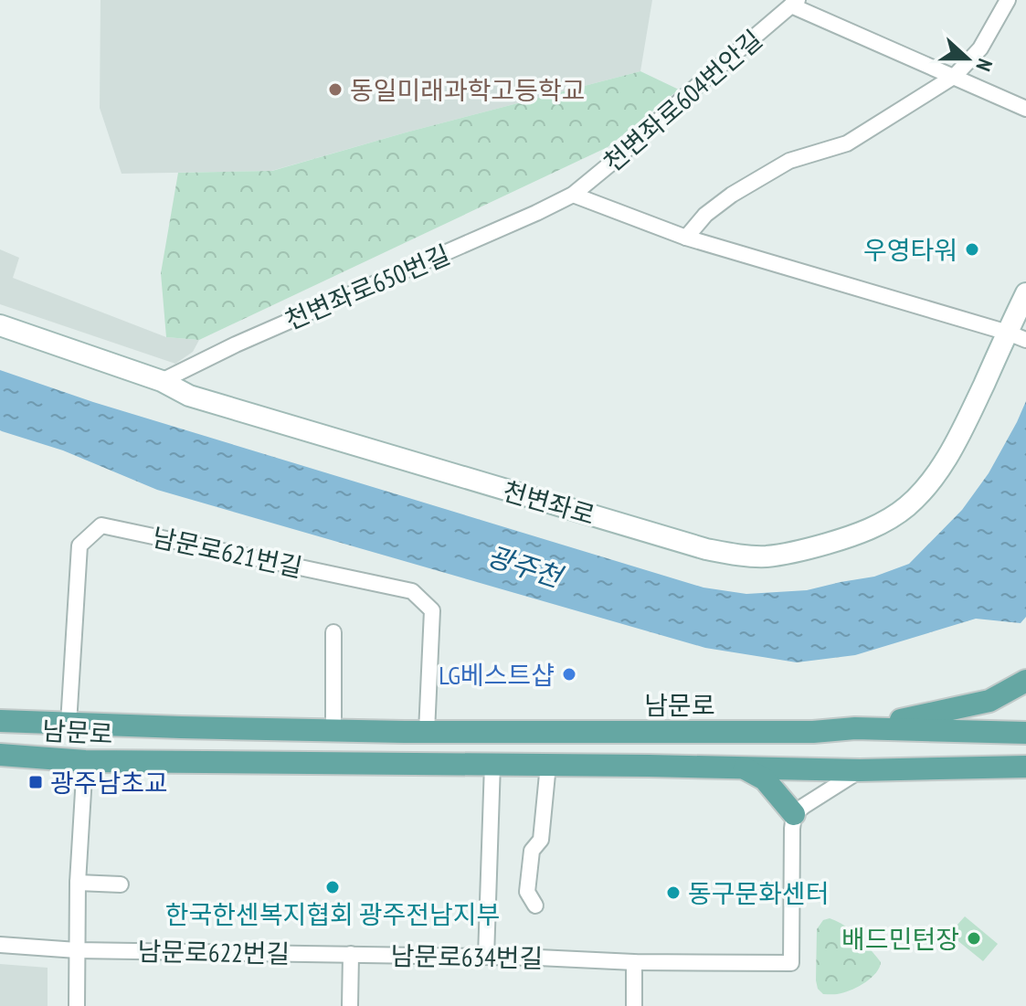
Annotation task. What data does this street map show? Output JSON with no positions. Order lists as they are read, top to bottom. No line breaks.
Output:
{"streets":{"main road":["천변좌로","남문로"],"street":["천변좌로604번안길","천변좌로650번길","남문로621번길","남문로622번길","남문로634번길"]},"crossings":[["천변좌로604번안길","천변좌로650번길"],["천변좌로650번길","천변좌로"],["남문로621번길","남문로"],["남문로622번길","남문로634번길"]],"water":["광주천"],"places":{"other":["동일미래과학고등학교","우영타워","LG베스트샵","한국한센복지협회 광주전남지부","동구문화센터","배드민턴장"],"transit":["광주남초교"]},"north":"right"}
